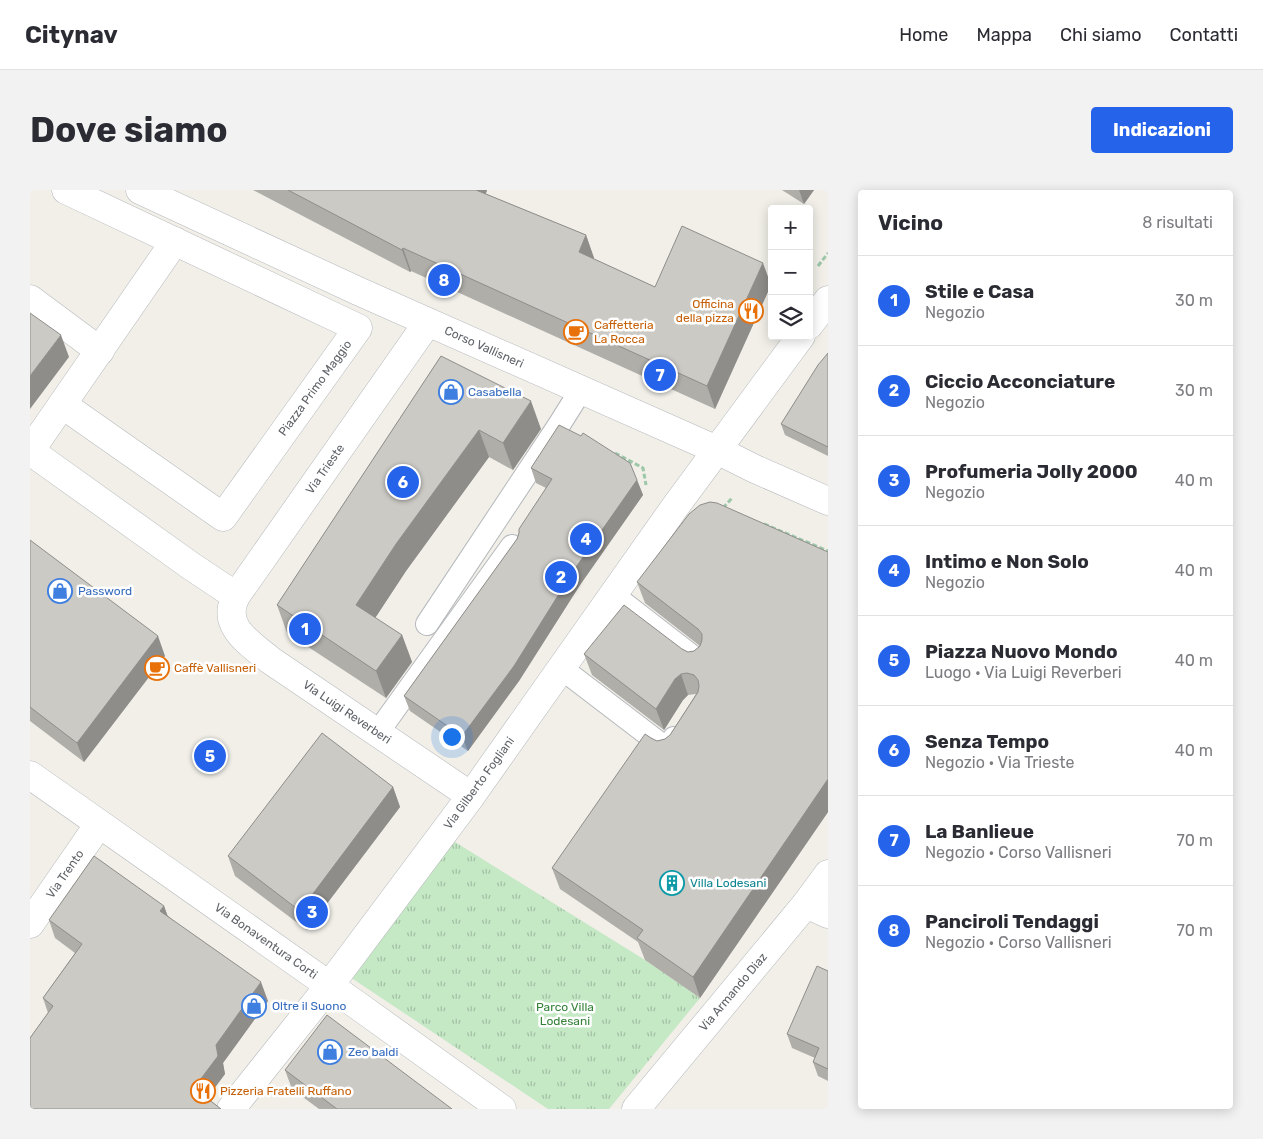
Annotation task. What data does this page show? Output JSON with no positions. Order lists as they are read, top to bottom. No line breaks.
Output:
{"streets":{"street":["Corso Vallisneri","Piazza Primo Maggio","Via Trieste","Via Luigi Reverberi","Via Gilberto Fogliani","Via Trento","Via Bonaventura Corti","Via Armando Diaz"]},"crossings":[["Corso Vallisneri","Via Trieste"],["Corso Vallisneri","Via Gilberto Fogliani"],["Via Trieste","Via Luigi Reverberi"],["Via Luigi Reverberi","Via Gilberto Fogliani"],["Via Gilberto Fogliani","Via Bonaventura Corti"],["Via Trento","Via Bonaventura Corti"]],"parks":["Parco Villa Lodesani"],"places":{"restaurant":["Officina della pizza","Pizzeria Fratelli Ruffano"],"cafe":["Caffetteria La Rocca","Caffè Vallisneri"],"shop":["Casabella","Password","Oltre il Suono","Zeo baldi"],"building":["Villa Lodesani"]},"page":{"header":"Citynav","nav":["Home","Mappa","Chi siamo","Contatti"],"buttons":"Indicazioni","title":"Dove siamo","heading":["Vicino","8 risultati"],"map_buttons":["+","−"],"list":[{"mark":"1","name":"Stile e Casa","note":"Negozio","value":"30 m"},{"mark":"2","name":"Ciccio Acconciature","note":"Negozio","value":"30 m"},{"mark":"3","name":"Profumeria Jolly 2000","note":"Negozio","value":"40 m"},{"mark":"4","name":"Intimo e Non Solo","note":"Negozio","value":"40 m"},{"mark":"5","name":"Piazza Nuovo Mondo","note":"Luogo · Via Luigi Reverberi","value":"40 m"},{"mark":"6","name":"Senza Tempo","note":"Negozio · Via Trieste","value":"40 m"},{"mark":"7","name":"La Banlieue","note":"Negozio · Corso Vallisneri","value":"70 m"},{"mark":"8","name":"Panciroli Tendaggi","note":"Negozio · Corso Vallisneri","value":"70 m"}],"pins":["8","7","6","4","2","1","5","3"]}}
